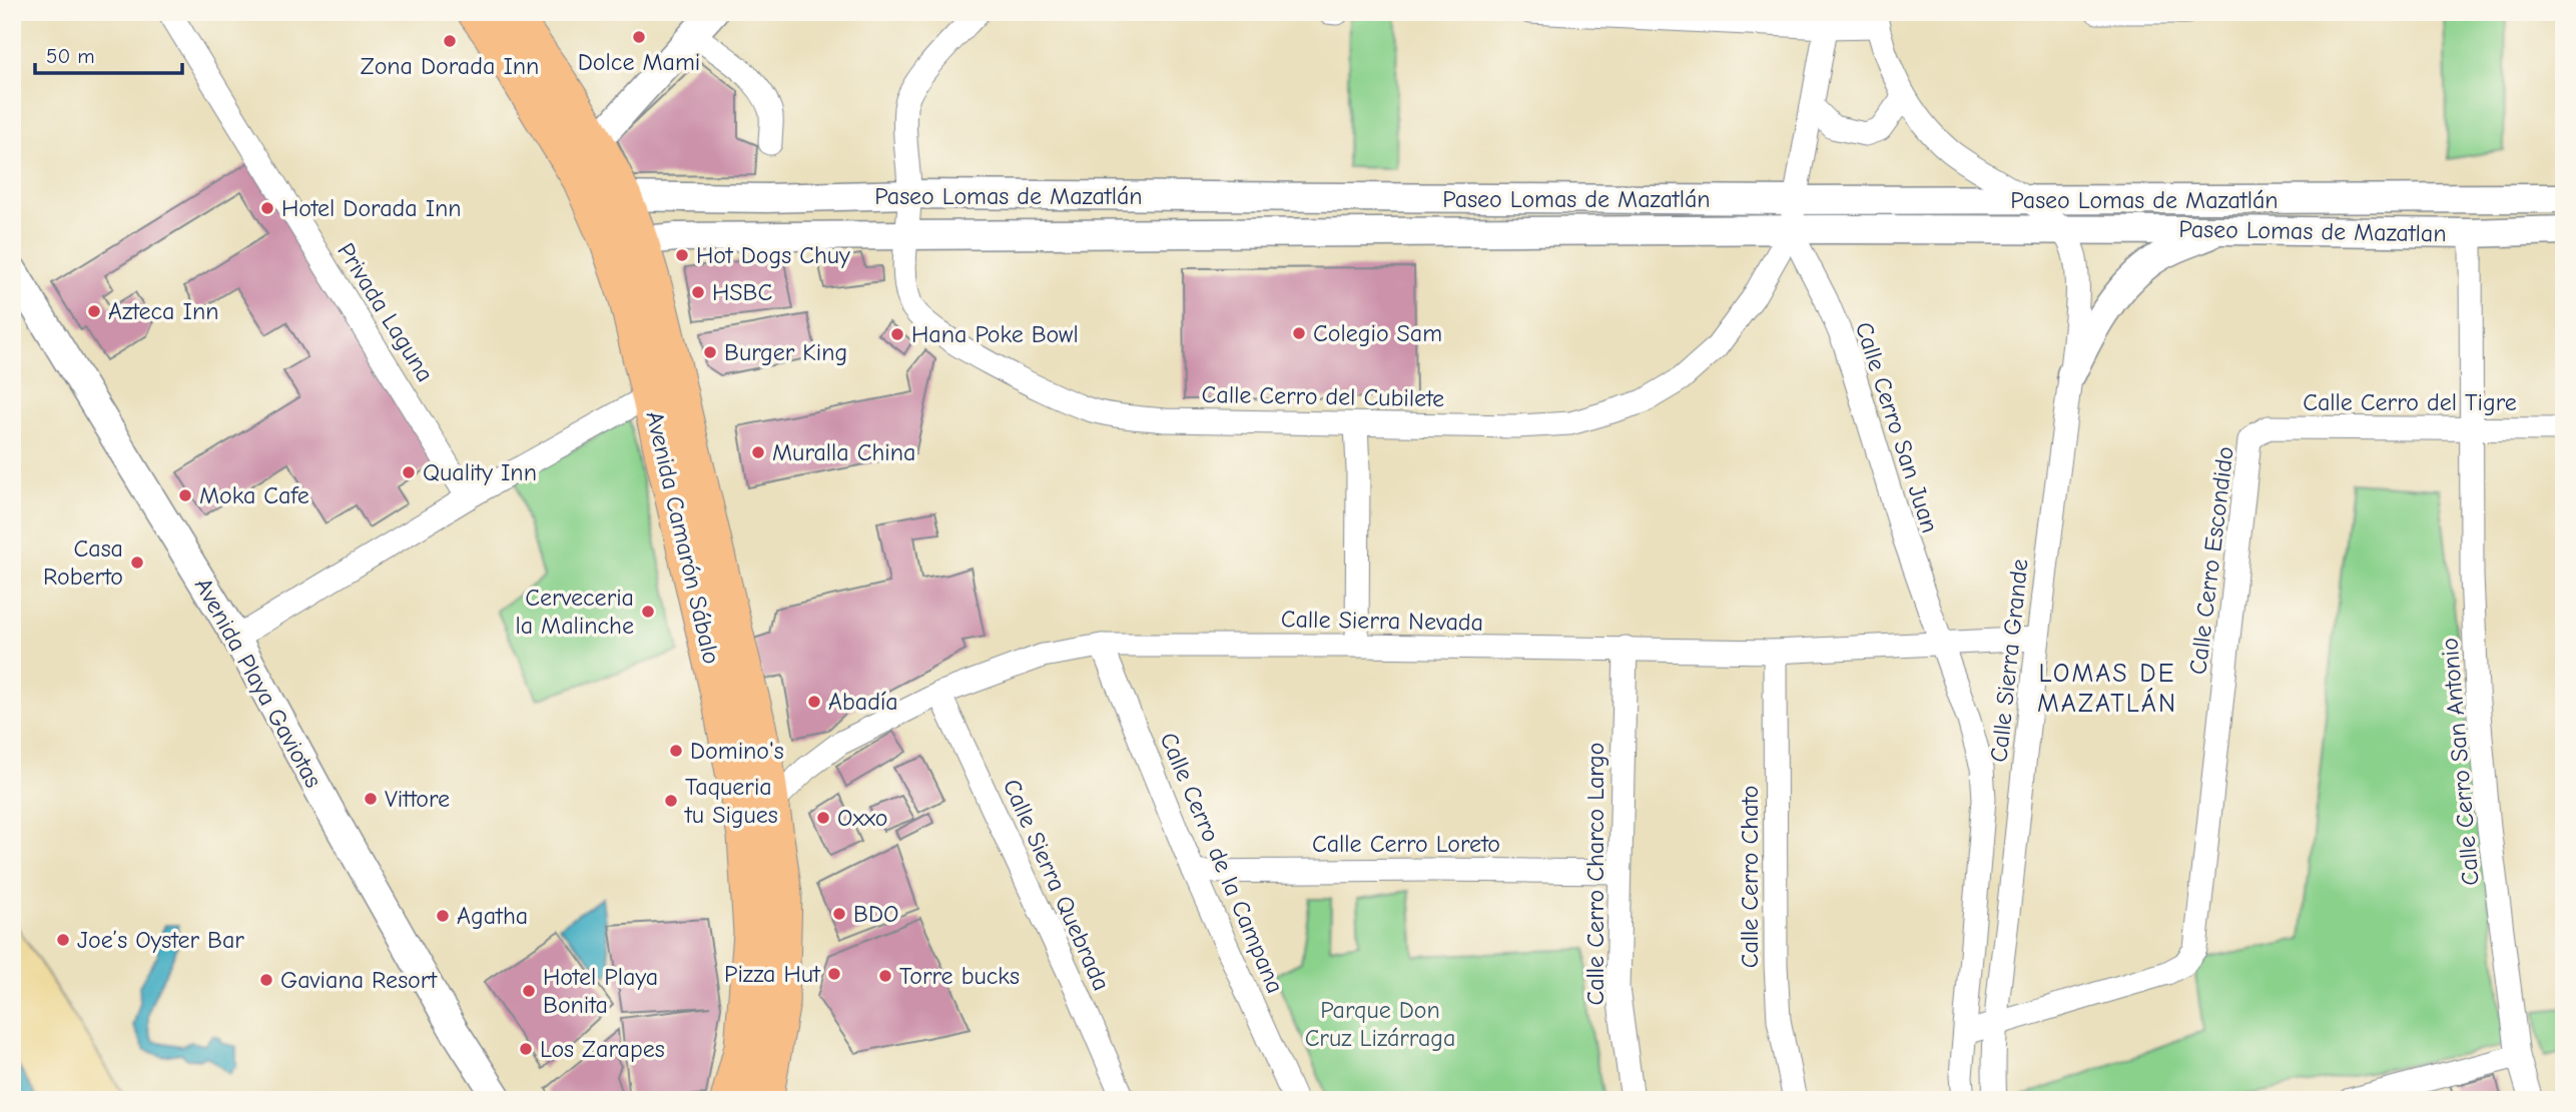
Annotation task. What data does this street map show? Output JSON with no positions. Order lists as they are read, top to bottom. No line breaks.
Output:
{"streets":{"main road":["Avenida Camarón Sábalo"],"street":["Paseo Lomas de Mazatlán","Paseo Lomas de Mazatlan","Privada Laguna","Calle Cerro del Cubilete","Calle Cerro del Tigre","Calle Cerro San Juan","Calle Cerro Escondido","Calle Sierra Nevada","Calle Sierra Grande","Avenida Playa Gaviotas","Calle Cerro San Antonio","Calle Cerro Loreto","Calle Cerro de la Campana","Calle Cerro Charco Largo","Calle Cerro Chato","Calle Sierra Quebrada"]},"crossings":[["Paseo Lomas de Mazatlán","Paseo Lomas de Mazatlan"],["Paseo Lomas de Mazatlán","Calle Cerro del Cubilete"],["Paseo Lomas de Mazatlán","Calle Cerro San Juan"],["Paseo Lomas de Mazatlán","Avenida Camarón Sábalo"],["Paseo Lomas de Mazatlán","Calle Sierra Grande"],["Paseo Lomas de Mazatlan","Calle Sierra Grande"],["Paseo Lomas de Mazatlan","Calle Cerro San Antonio"],["Calle Cerro del Cubilete","Calle Cerro San Juan"],["Calle Cerro del Tigre","Calle Cerro Escondido"],["Calle Cerro del Tigre","Calle Cerro San Antonio"],["Calle Cerro San Juan","Calle Sierra Nevada"],["Calle Cerro San Juan","Calle Sierra Grande"],["Avenida Camarón Sábalo","Calle Sierra Nevada"],["Calle Cerro Escondido","Calle Sierra Grande"],["Calle Sierra Nevada","Calle Sierra Grande"],["Calle Sierra Nevada","Calle Cerro de la Campana"],["Calle Sierra Nevada","Calle Cerro Charco Largo"],["Calle Sierra Nevada","Calle Cerro Chato"],["Calle Sierra Nevada","Calle Sierra Quebrada"],["Calle Cerro Loreto","Calle Cerro de la Campana"],["Calle Cerro Loreto","Calle Cerro Charco Largo"]],"districts":["LOMAS DE MAZATLÁN"],"parks":["Parque Don Cruz Lizárraga"],"places":["Dolce Mami","Zona Dorada Inn","Hotel Dorada Inn","Hot Dogs Chuy","HSBC","Azteca Inn","Colegio Sam","Hana Poke Bowl","Burger King","Muralla China","Quality Inn","Moka Cafe","Casa Roberto","Cerveceria la Malinche","Abadía","Domino's","Vittore","Taqueria tu Sigues","Oxxo","BDO","Agatha","Joe’s Oyster Bar","Pizza Hut","Torre bucks","Gaviana Resort","Hotel Playa Bonita","Los Zarapes"],"scale_bar":"50 m"}
